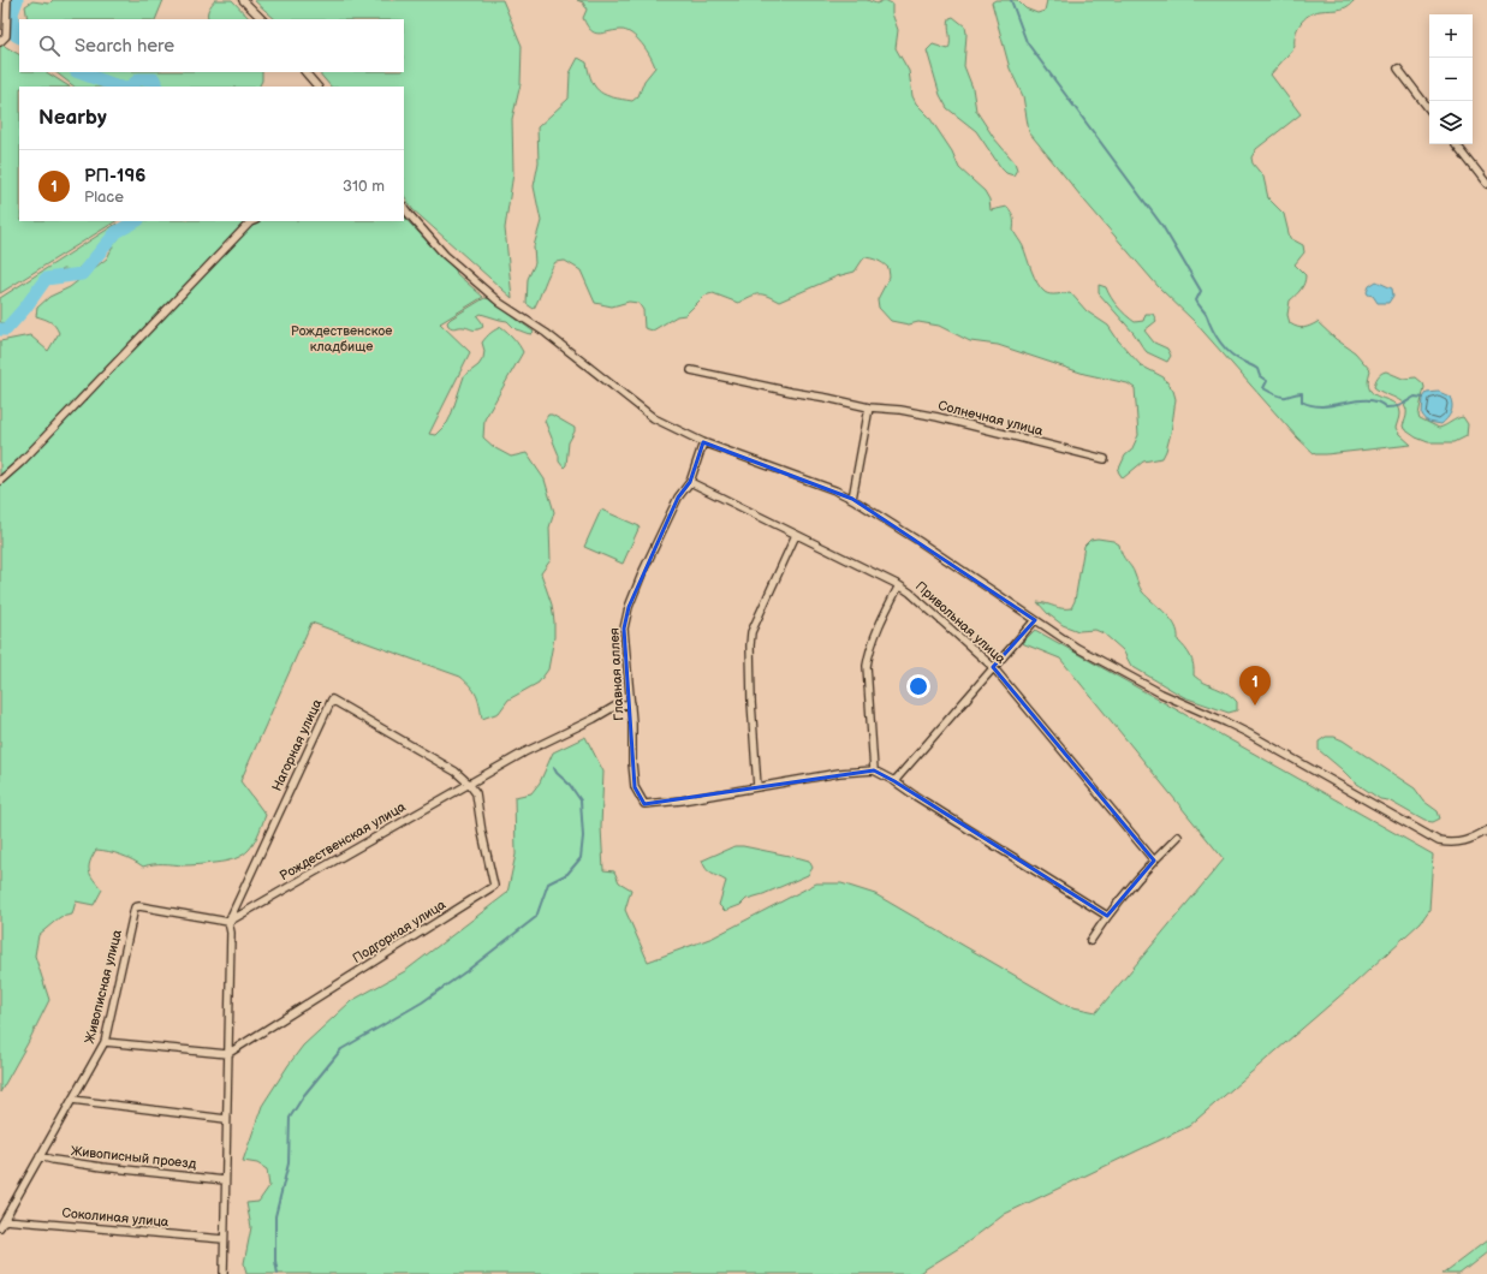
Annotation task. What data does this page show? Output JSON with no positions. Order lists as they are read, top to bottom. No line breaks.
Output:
{"streets":{"street":["Солнечная улица","Привольная улица","Главная аллея","Нагорная улица","Рождественская улица","Подгорная улица","Живописная улица","Живописный проезд","Соколиная улица"]},"crossings":[["Привольная улица","Главная аллея"],["Главная аллея","Рождественская улица"],["Нагорная улица","Рождественская улица"],["Нагорная улица","Подгорная улица"],["Нагорная улица","Живописная улица"],["Рождественская улица","Подгорная улица"],["Рождественская улица","Живописная улица"],["Живописная улица","Живописный проезд"],["Живописная улица","Соколиная улица"]],"parks":["Рождественское кладбище"],"page":{"map_buttons":["+","−"],"search":"Search here","heading":"Nearby","list":[{"mark":"1","name":"РП-196","note":"Place","value":"310 m"}],"pins":"1"}}
